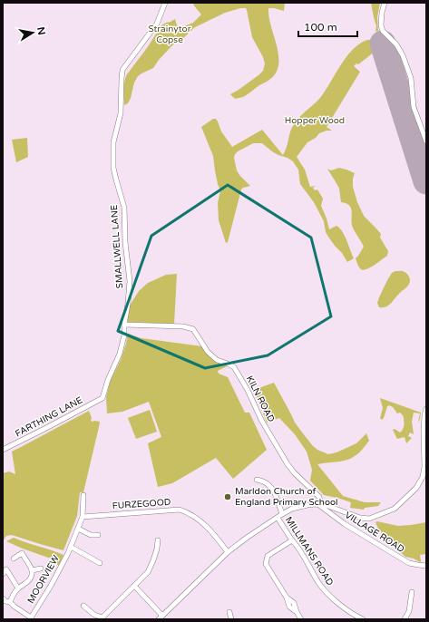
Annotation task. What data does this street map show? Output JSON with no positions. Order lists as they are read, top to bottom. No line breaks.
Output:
{"streets":{"street":["SMALLWELL LANE","KILN ROAD","FARTHING LANE","FURZEGOOD","VILLAGE ROAD","MILLMANS ROAD","MOORVIEW"]},"crossings":[["SMALLWELL LANE","KILN ROAD"],["SMALLWELL LANE","FARTHING LANE"],["KILN ROAD","VILLAGE ROAD"],["FURZEGOOD","MOORVIEW"]],"parks":["Strainytor Copse","Hopper Wood"],"places":["Marldon Church of England Primary School"],"scale_bar":"100 m","north":"right"}
